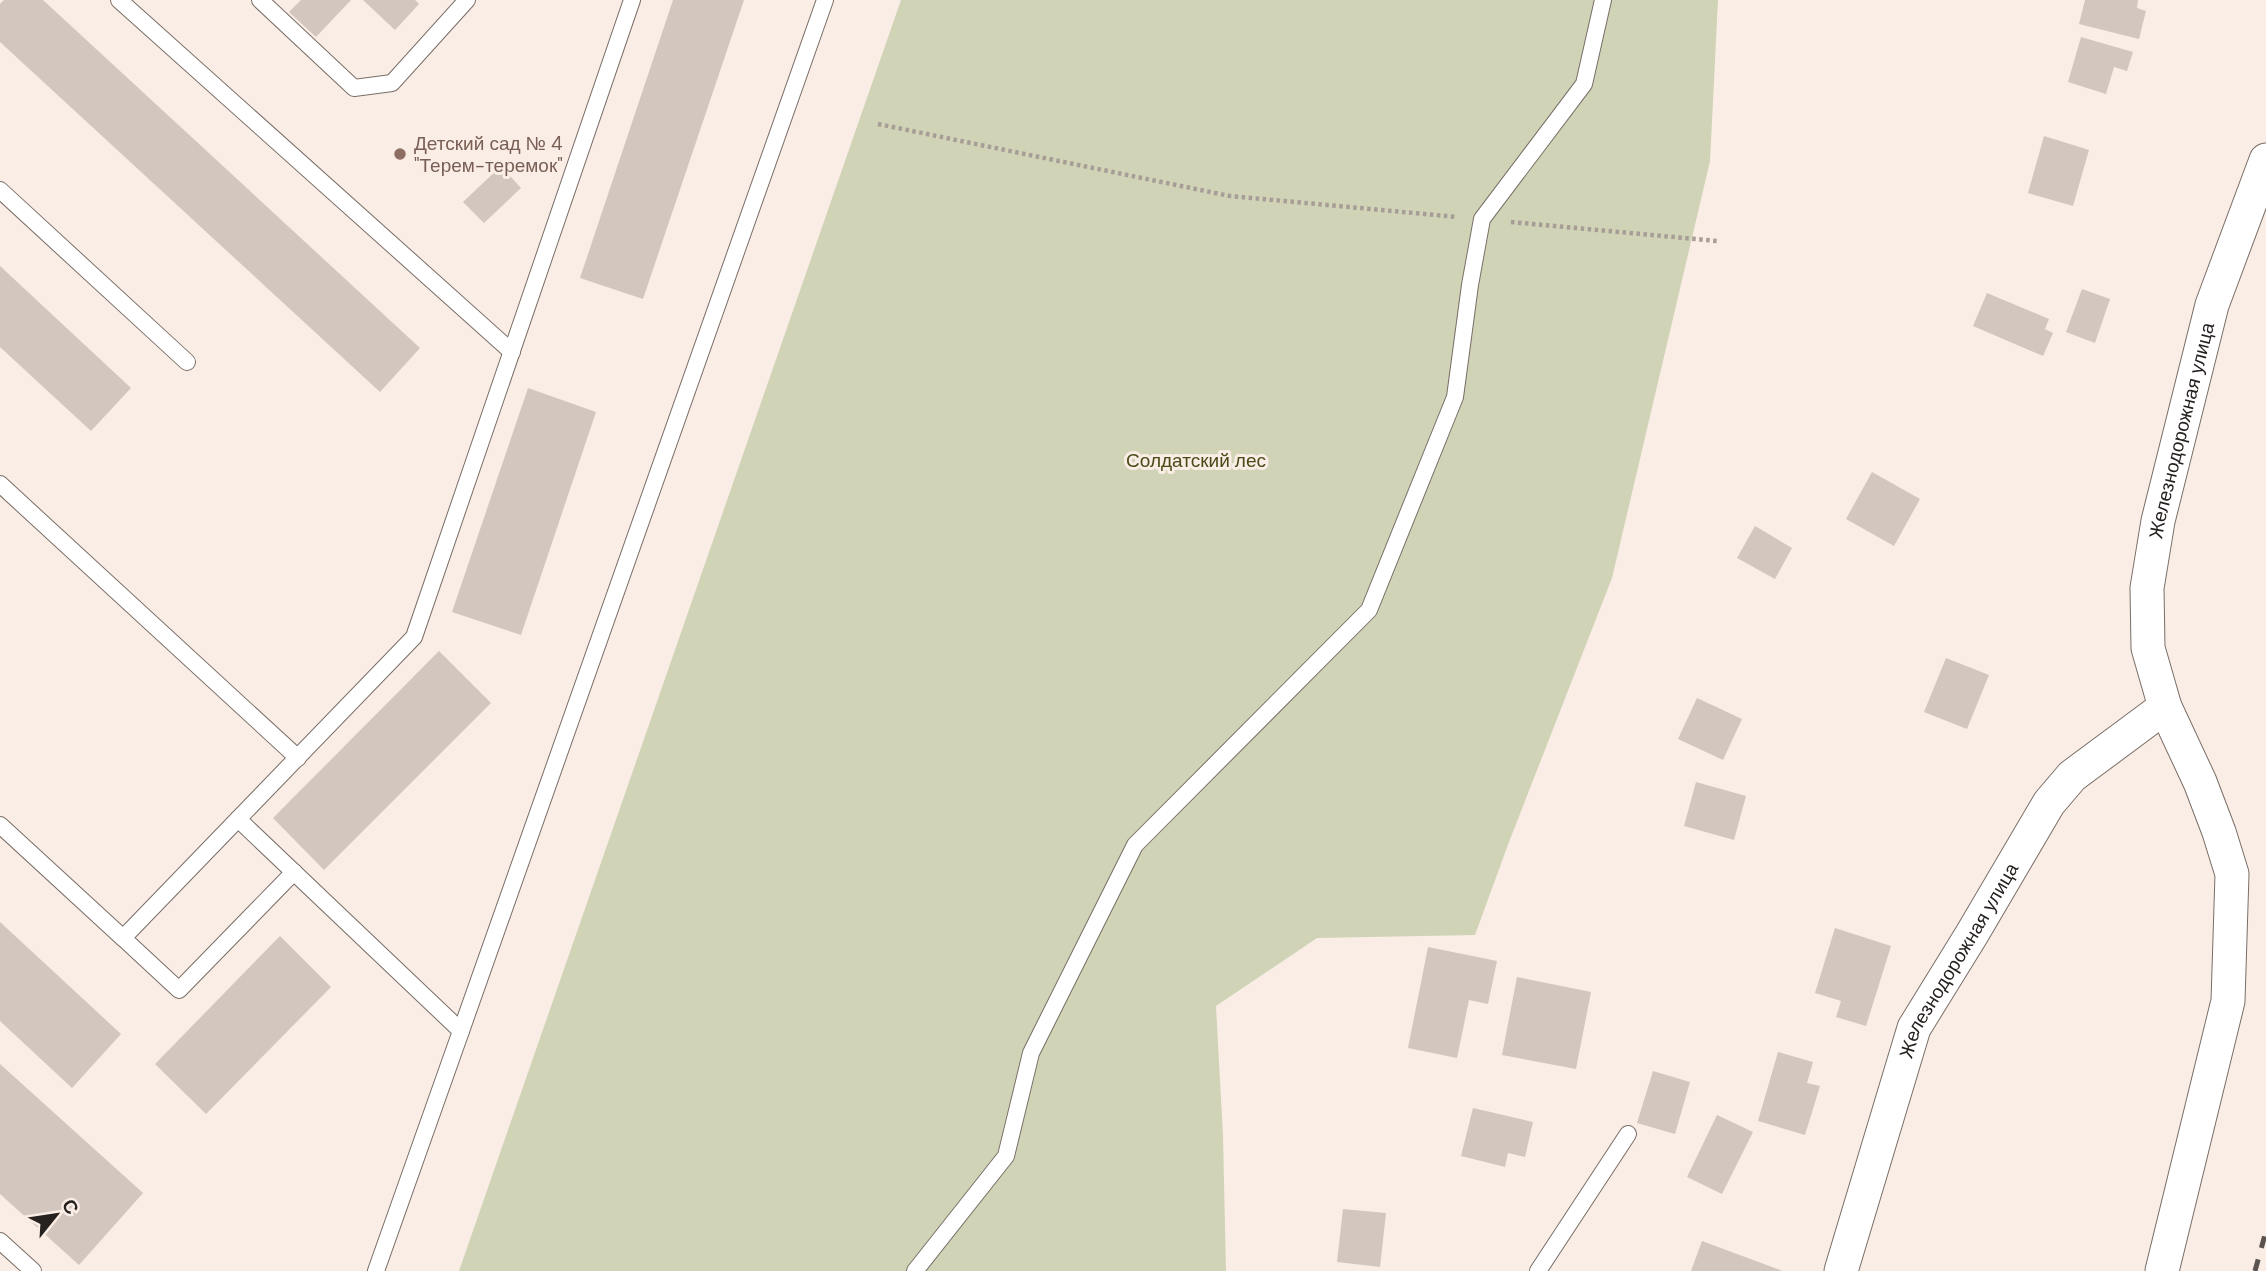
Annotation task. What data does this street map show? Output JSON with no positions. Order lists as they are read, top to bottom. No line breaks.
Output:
{"streets":{"street":["Железнодорожная улица"]},"parks":["Солдатский лес"],"places":["Детский сад № 4 \"Терем-теремок\""],"north":"top right"}
